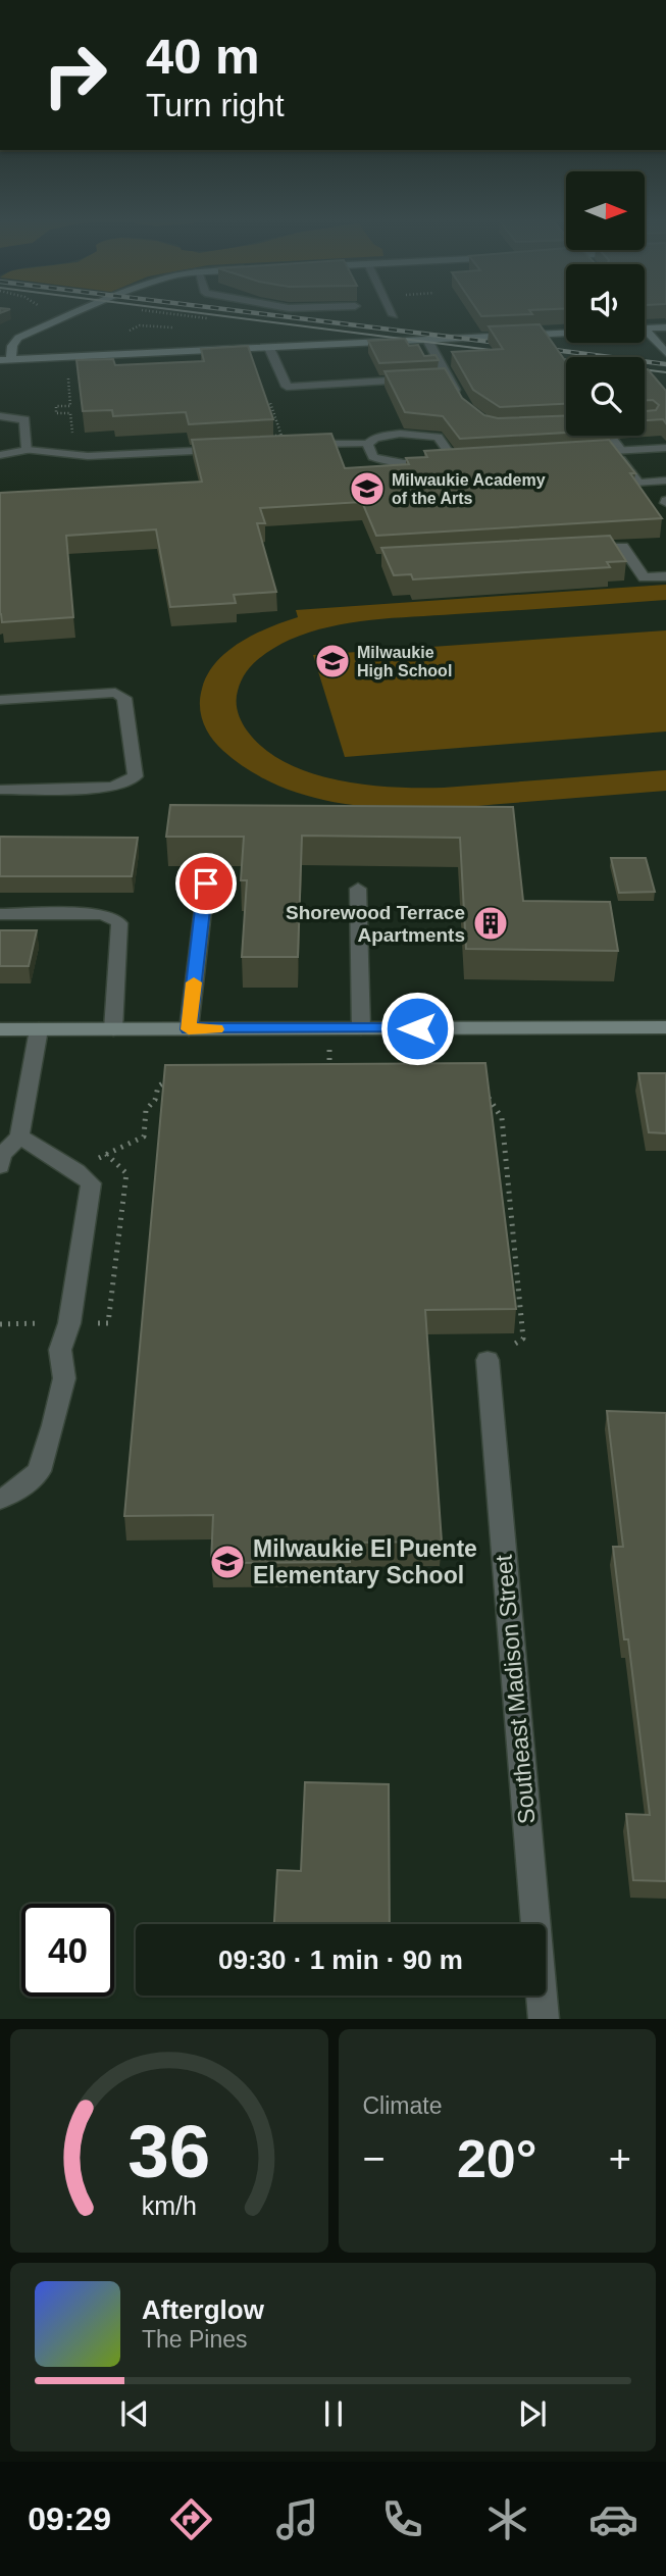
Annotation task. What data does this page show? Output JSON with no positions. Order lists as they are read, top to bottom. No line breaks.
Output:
{"streets":{"street":["Southeast Madison Street"]},"places":{"school or university":["Milwaukie Academy of the Arts","Milwaukie High School","Milwaukie El Puente Elementary School"],"building":["Shorewood Terrace Apartments"]},"north":"right","page":{"turn":["40 m","Turn right"],"limit":"40","trip":"09:30 · 1 min · 90 m","tile":"Climate","heat":["−","20°","+"],"song":["Afterglow","The Pines"],"tabs":"09:29","gauge":["36","km/h"]}}
